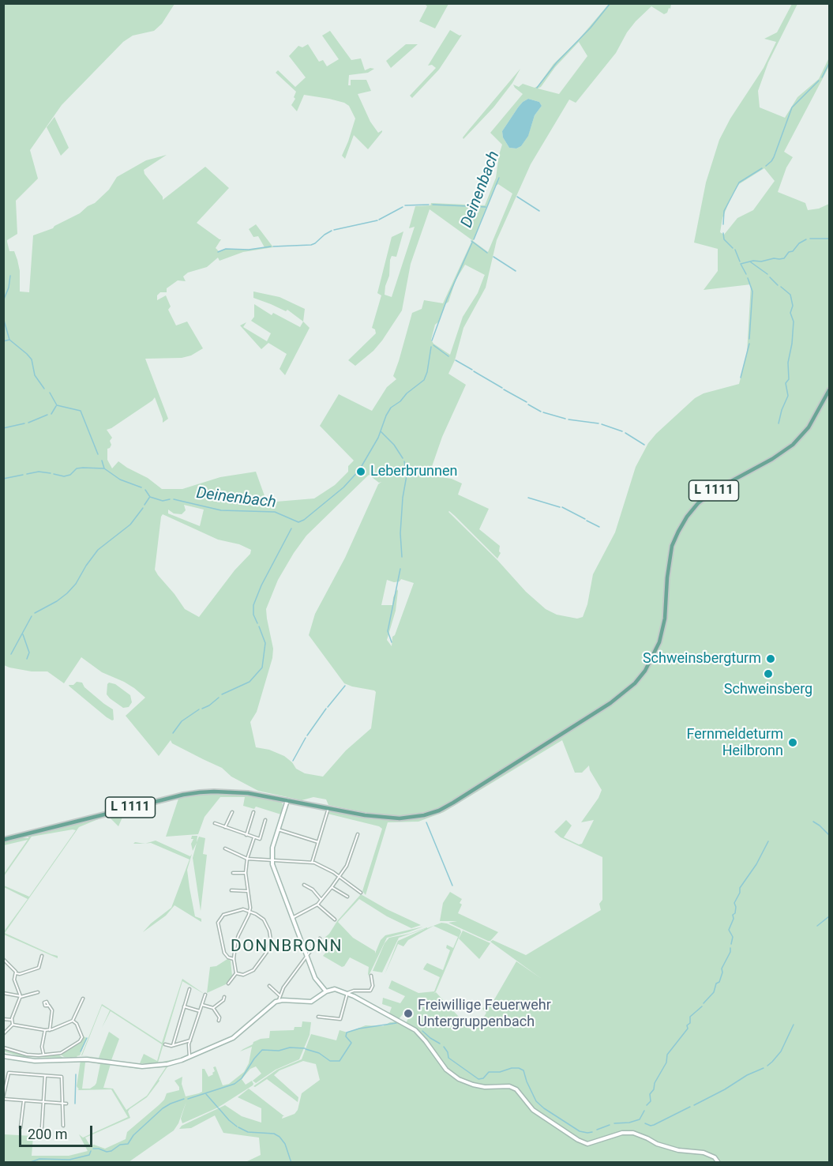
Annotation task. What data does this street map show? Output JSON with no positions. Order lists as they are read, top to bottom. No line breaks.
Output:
{"streets":{"main road":["L 1111"]},"districts":["DONNBRONN"],"water":["Deinenbach"],"places":["Leberbrunnen","Schweinsbergturm","Schweinsberg","Fernmeldeturm Heilbronn","Freiwillige Feuerwehr Untergruppenbach"],"scale_bar":"200 m"}
